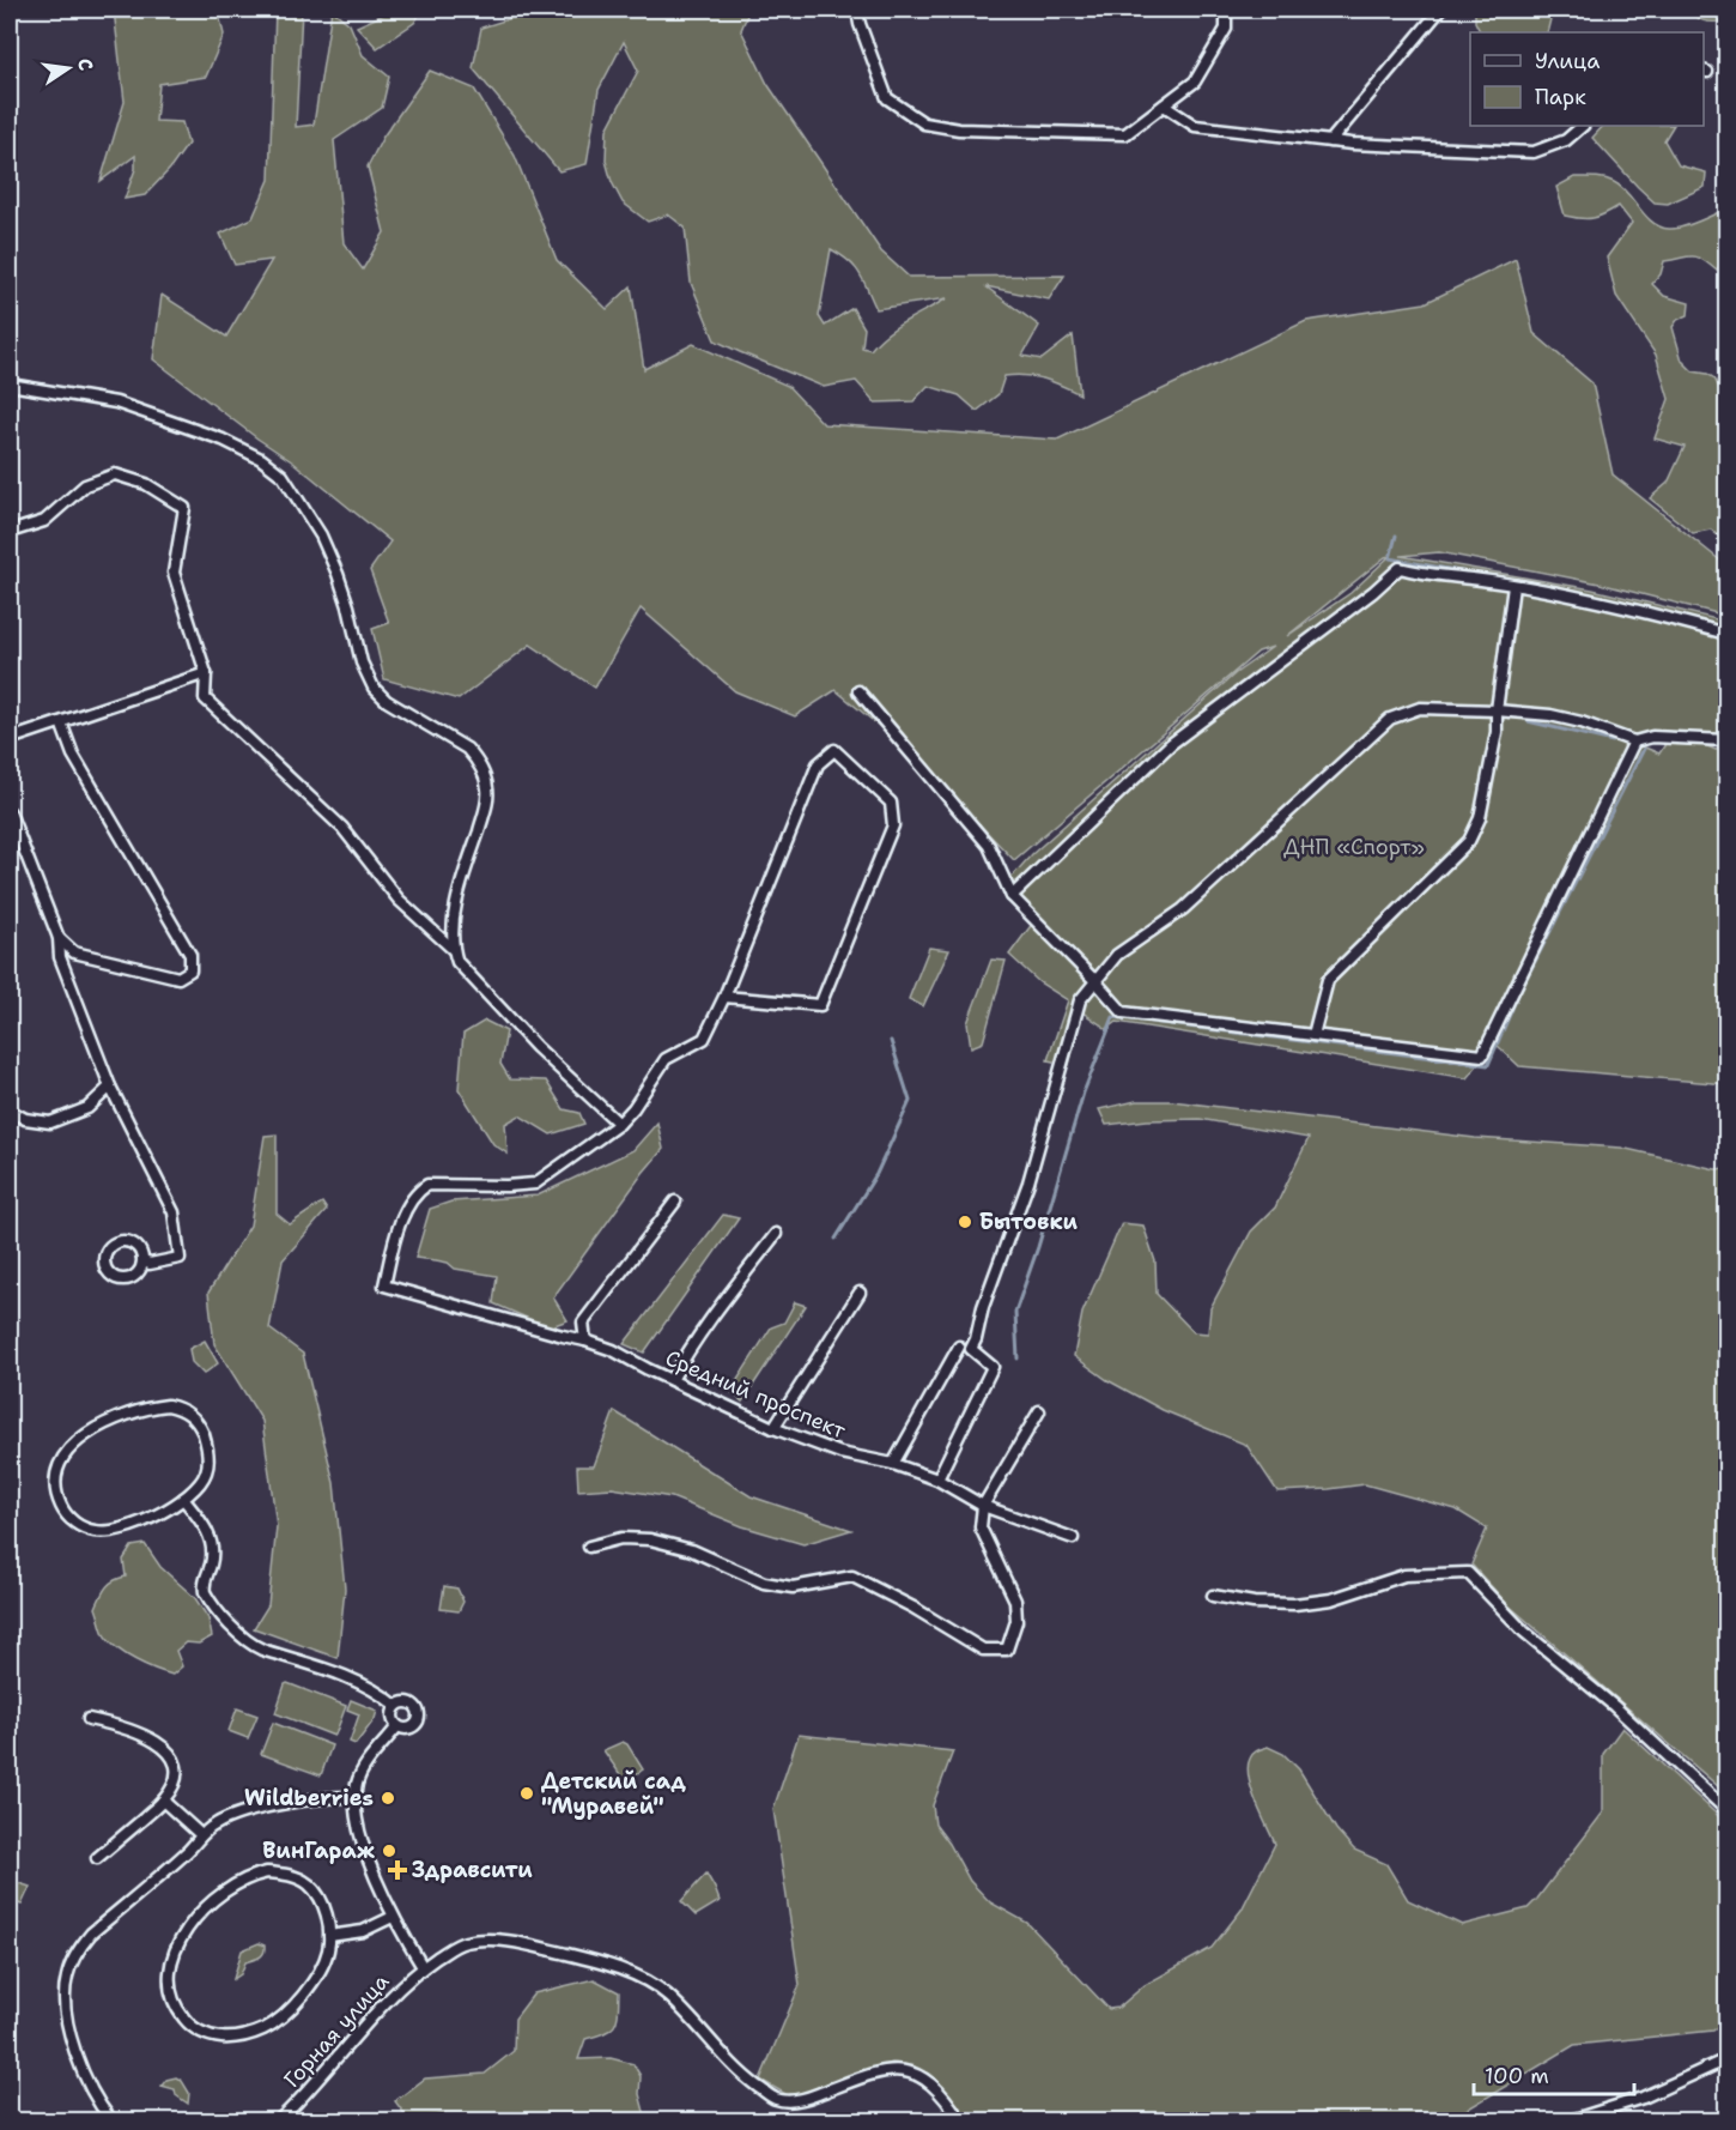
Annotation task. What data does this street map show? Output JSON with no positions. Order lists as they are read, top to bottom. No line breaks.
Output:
{"streets":{"street":["Средний проспект","Горная улица"]},"parks":["ДНП «Спорт»"],"places":{"other":["Бытовки","Детский сад \"Муравей\"","Wildberries","ВинГараж"],"health":["Здравсити"]},"legend":["Улица","Парк"],"scale_bar":"100 m","north":"right"}
